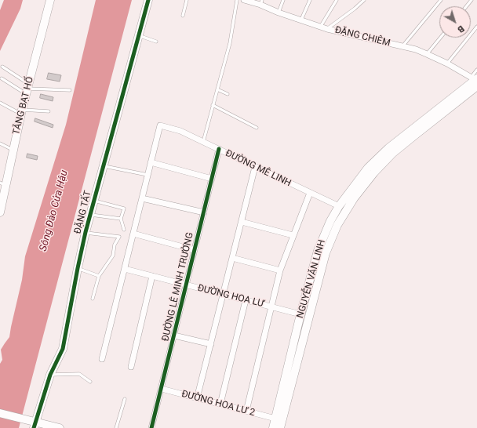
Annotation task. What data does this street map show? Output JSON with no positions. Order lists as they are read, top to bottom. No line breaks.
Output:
{"streets":{"main road":["TĂNG BẠT HỔ","ĐẶNG TẤT","NGUYỄN VĂN LINH"],"street":["ĐẶNG CHIÊM","ĐƯỜNG MÊ LINH","ĐƯỜNG LÊ MINH TRƯỜNG","ĐƯỜNG HOA LƯ","ĐƯỜNG HOA LƯ 2"]},"crossings":[["ĐẶNG CHIÊM","NGUYỄN VĂN LINH"],["ĐƯỜNG MÊ LINH","NGUYỄN VĂN LINH"],["ĐƯỜNG MÊ LINH","ĐƯỜNG LÊ MINH TRƯỜNG"],["NGUYỄN VĂN LINH","ĐƯỜNG HOA LƯ"],["NGUYỄN VĂN LINH","ĐƯỜNG HOA LƯ 2"],["ĐƯỜNG LÊ MINH TRƯỜNG","ĐƯỜNG HOA LƯ"],["ĐƯỜNG LÊ MINH TRƯỜNG","ĐƯỜNG HOA LƯ 2"]],"water":["Sông Đào Cửa Hậu"],"north":"bottom right"}
